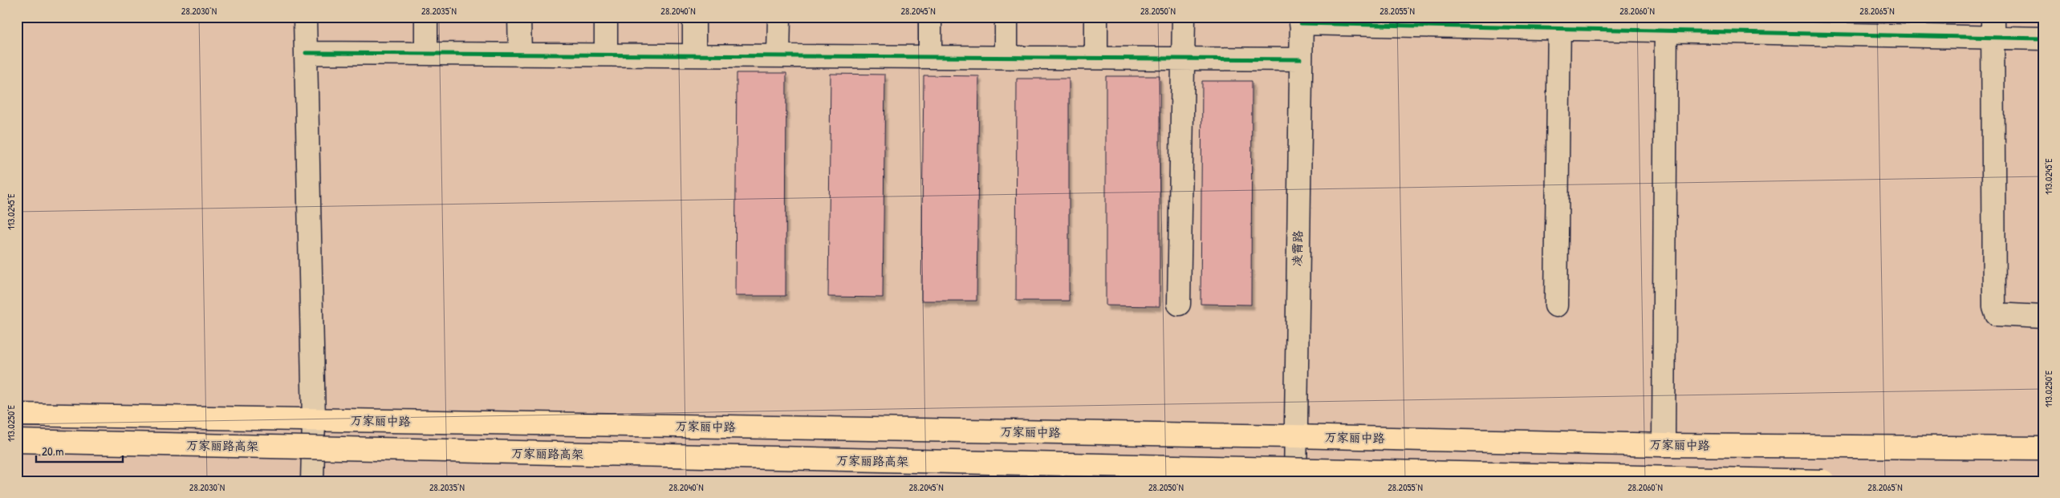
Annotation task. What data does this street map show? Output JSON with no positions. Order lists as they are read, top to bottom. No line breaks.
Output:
{"streets":{"main road":["万家丽中路","万家丽路高架"],"street":["凌霄路"]},"crossings":[["凌霄路","万家丽中路"]],"scale_bar":"20 m","coordinates":["28.2030°N","28.2035°N","28.2040°N","28.2045°N","28.2050°N","28.2055°N","28.2060°N","28.2065°N","113.0245°E","113.0250°E"]}
